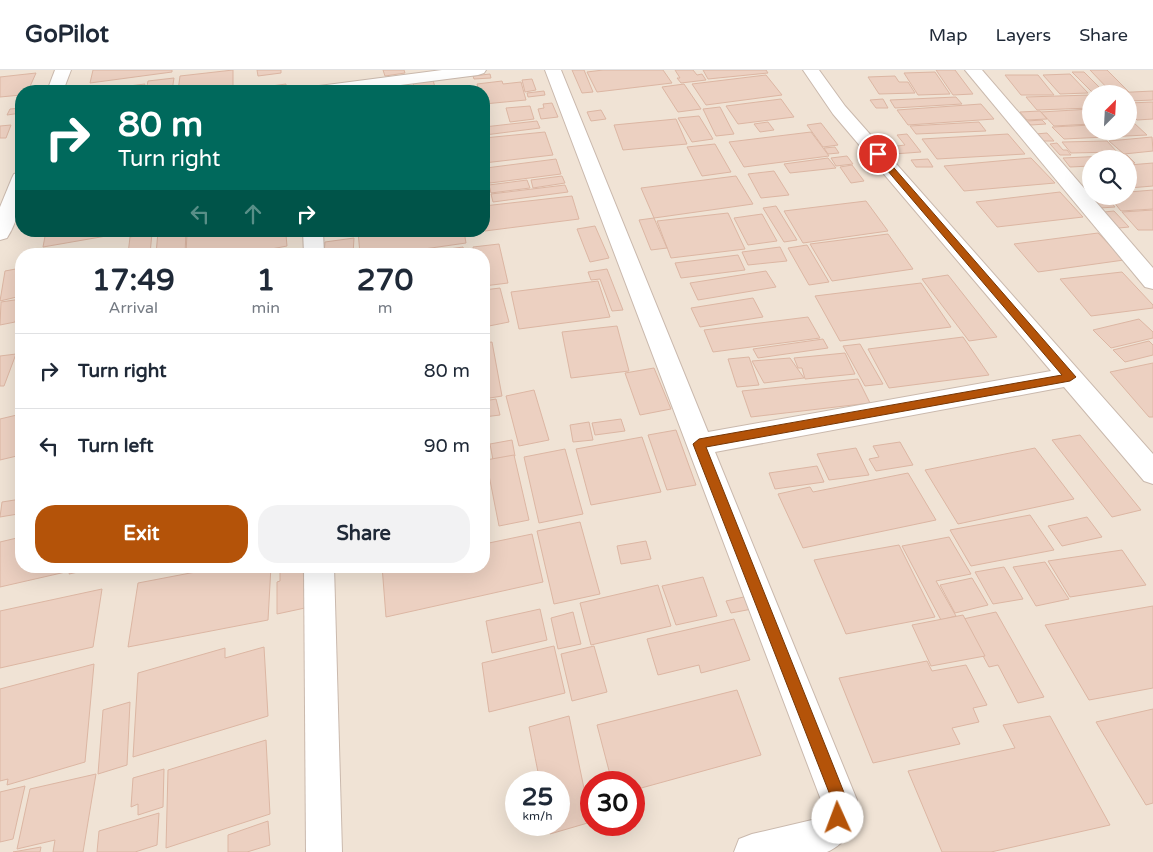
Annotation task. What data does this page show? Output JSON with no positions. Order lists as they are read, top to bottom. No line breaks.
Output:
{"north":"top right","page":{"header":"GoPilot","nav":["Map","Layers","Share"],"turn":["80 m","Turn right"],"eta":["17:49","Arrival","1","min","270","m"],"list":[{"name":"Turn right","value":"80 m"},{"name":"Turn left","value":"90 m"}],"buttons":["Exit","Share"],"speed":"25 km/h","limit":"30"}}
